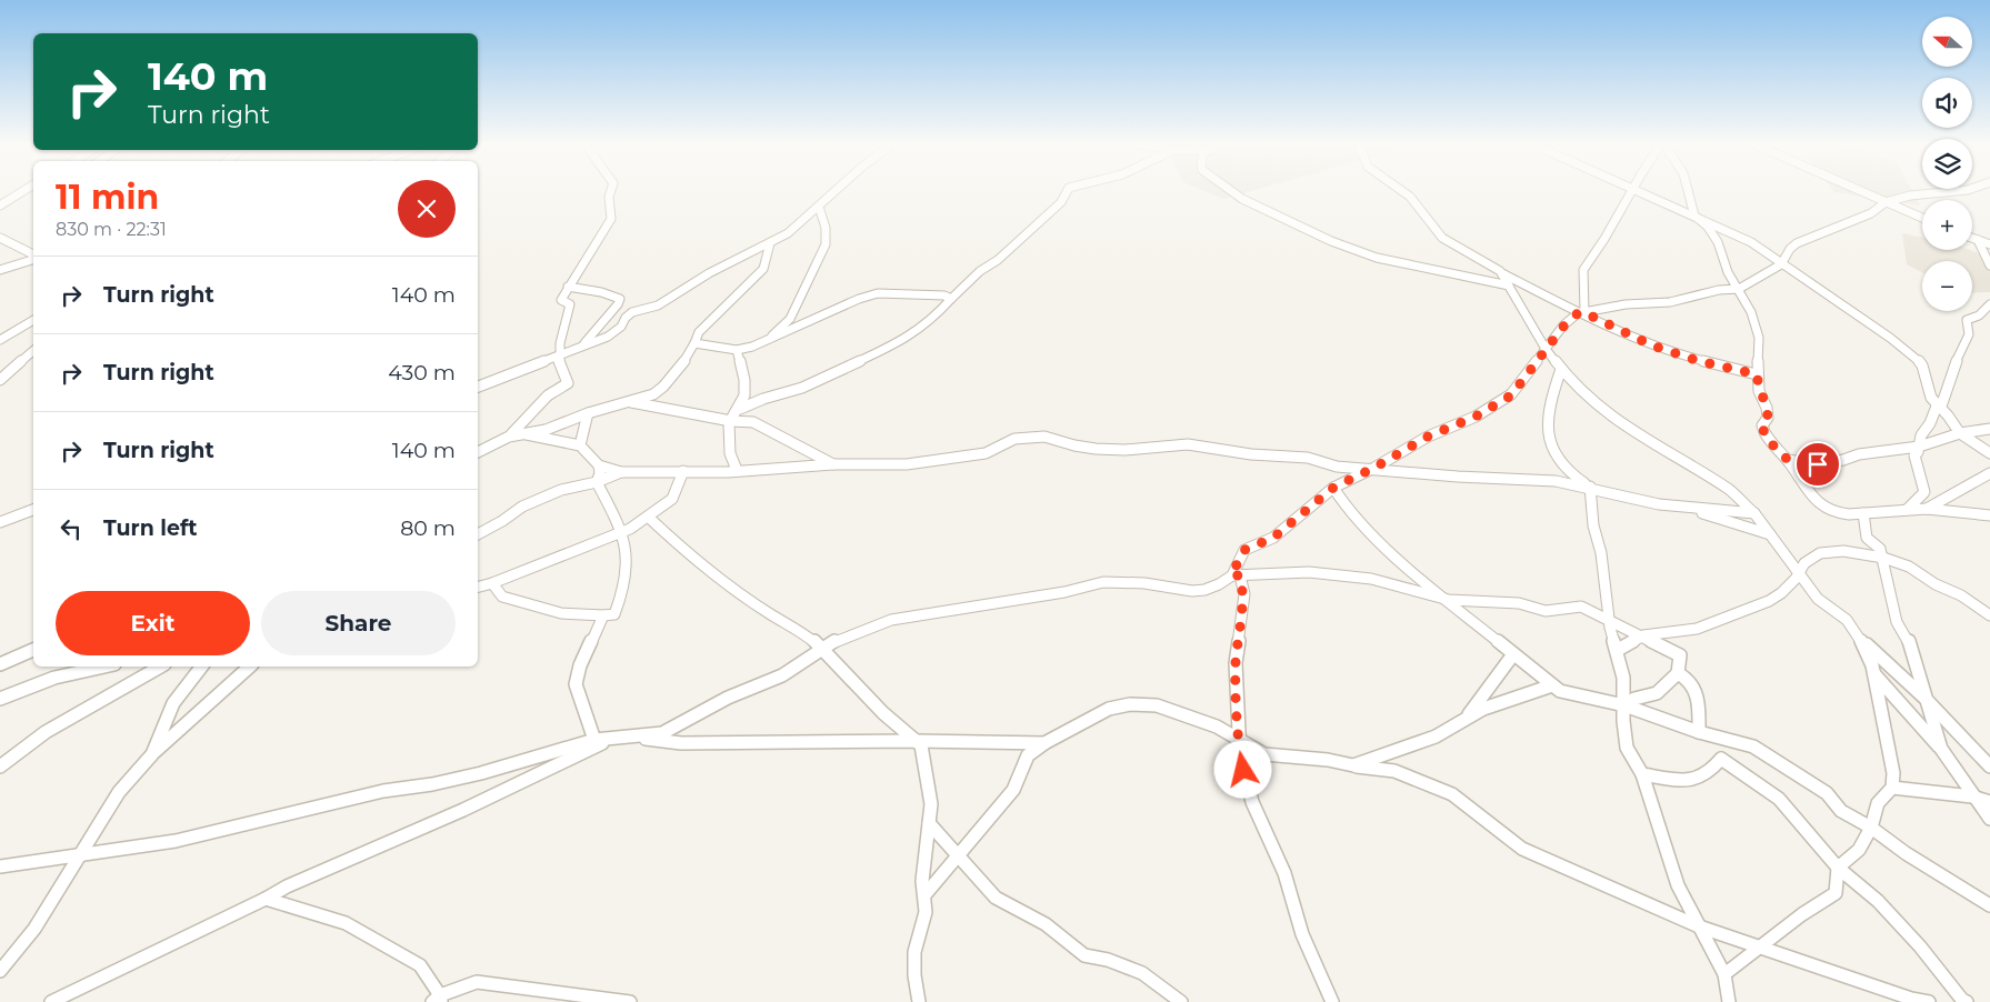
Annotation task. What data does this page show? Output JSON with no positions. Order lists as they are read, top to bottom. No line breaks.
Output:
{"north":"left","page":{"map_buttons":["+","−"],"turn":["140 m","Turn right"],"heading":["11 min","830 m · 22:31"],"list":[{"name":"Turn right","value":"140 m"},{"name":"Turn right","value":"430 m"},{"name":"Turn right","value":"140 m"},{"name":"Turn left","value":"80 m"}],"buttons":["Exit","Share"]}}
